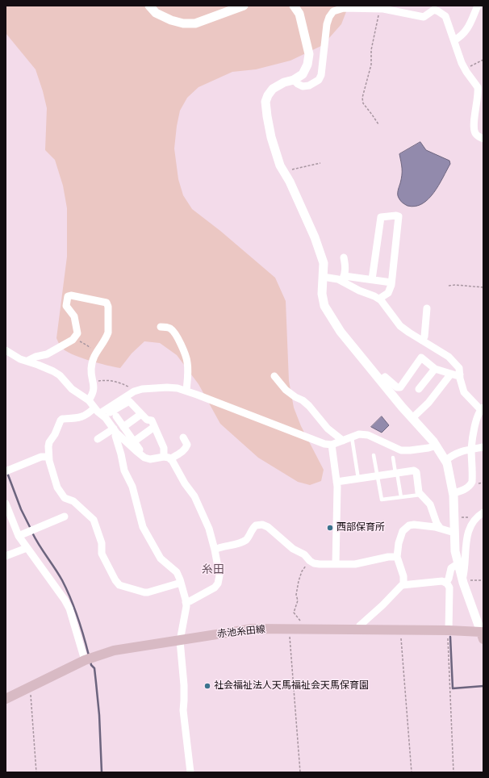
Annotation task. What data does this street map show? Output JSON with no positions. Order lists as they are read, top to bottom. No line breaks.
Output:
{"streets":{"main road":["赤池糸田線"]},"districts":["糸田"],"places":["西部保育所","社会福祉法人天馬福祉会天馬保育園"]}
